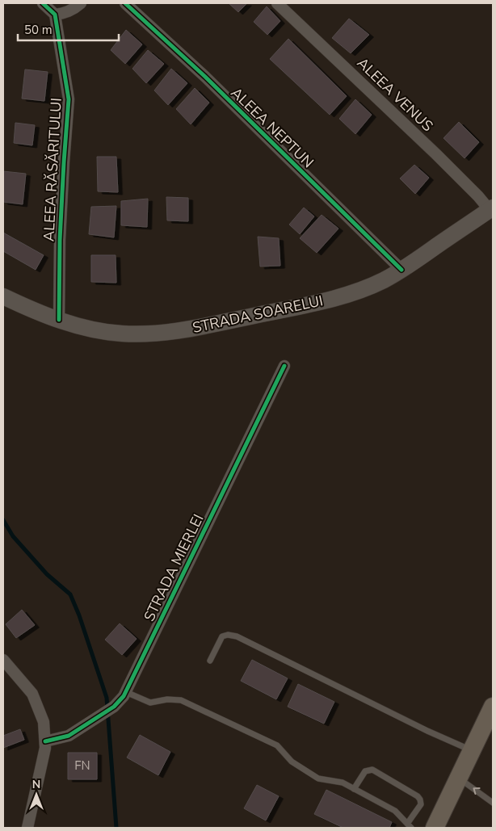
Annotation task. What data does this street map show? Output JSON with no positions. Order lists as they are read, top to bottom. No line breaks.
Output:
{"streets":{"main road":["STRADA SOARELUI"],"street":["ALEEA VENUS","ALEEA NEPTUN","ALEEA RĂSĂRITULUI","STRADA MIERLEI"]},"crossings":[["ALEEA VENUS","STRADA SOARELUI"],["ALEEA NEPTUN","STRADA SOARELUI"],["ALEEA RĂSĂRITULUI","STRADA SOARELUI"]],"house_numbers":["FN"],"scale_bar":"50 m","north":"top"}
